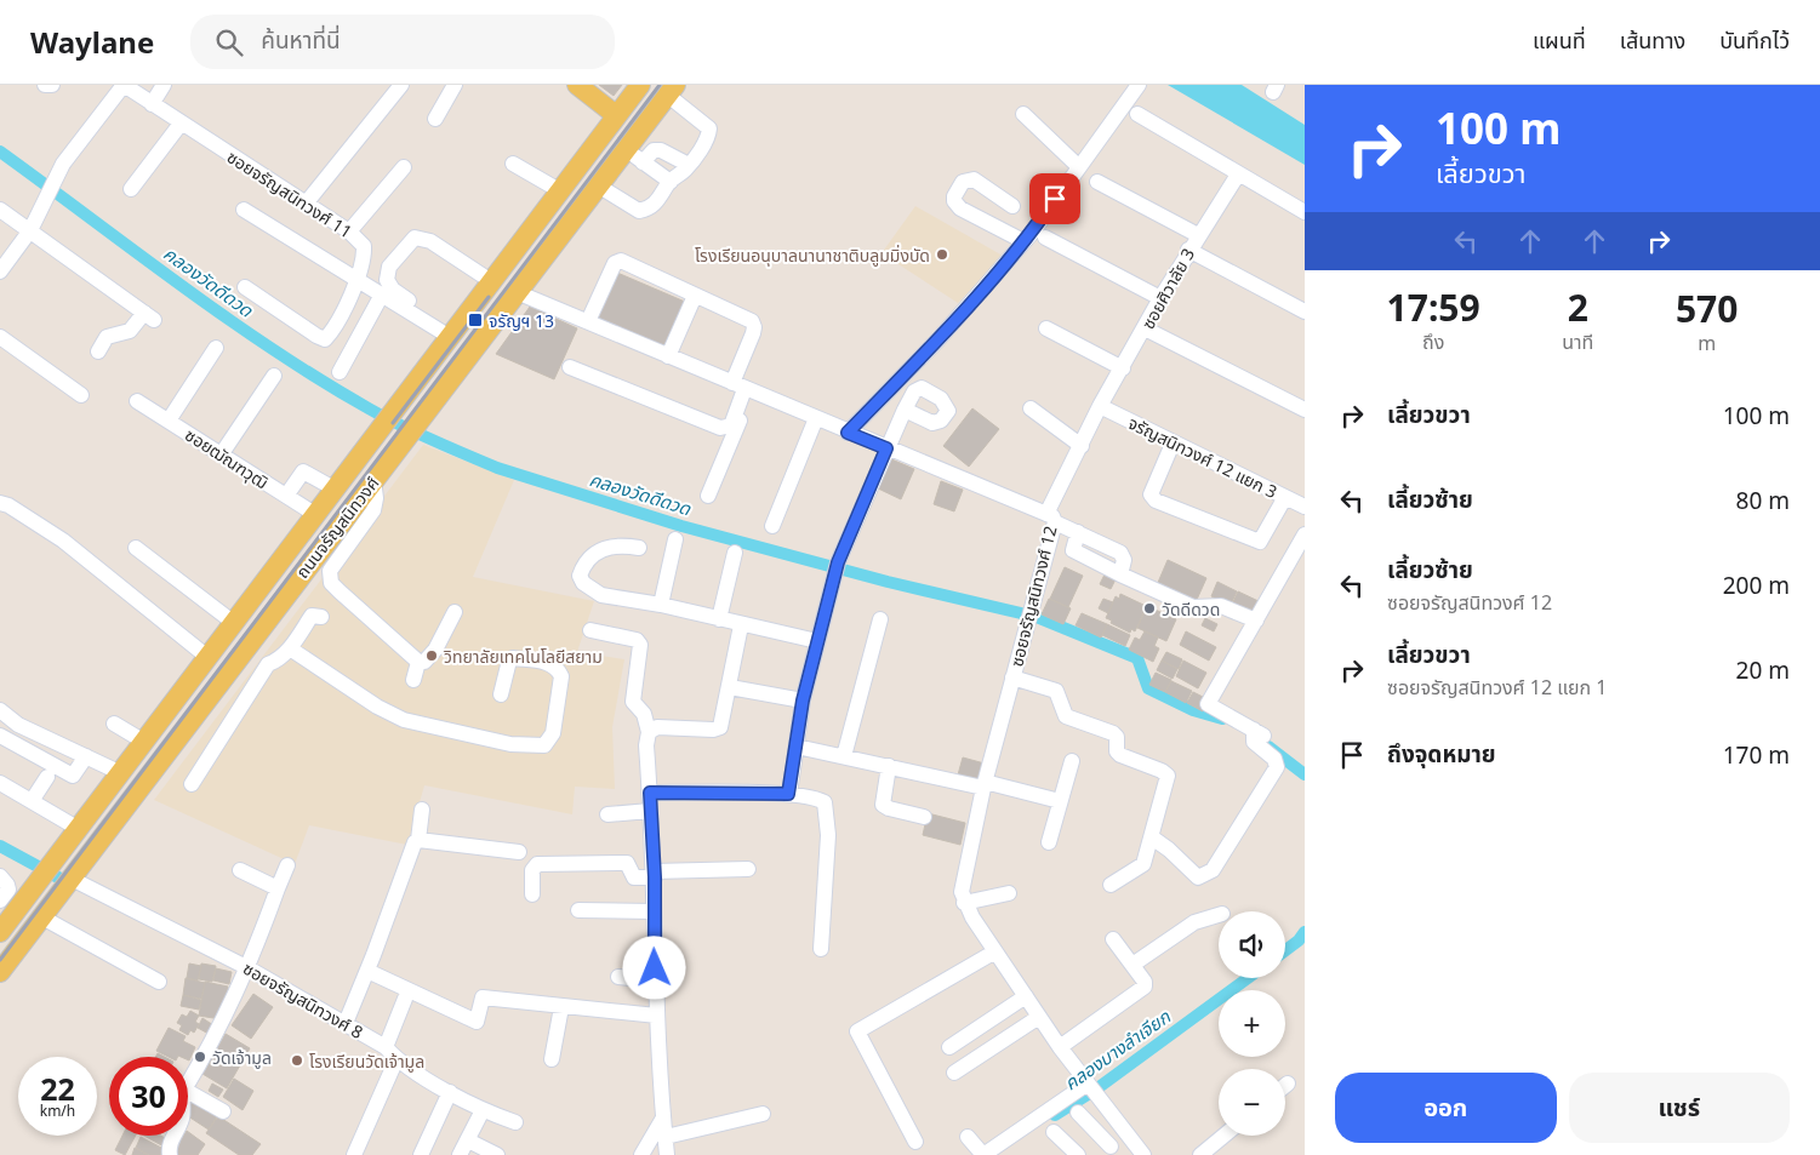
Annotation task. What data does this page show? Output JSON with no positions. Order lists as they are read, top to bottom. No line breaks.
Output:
{"streets":{"main road":["ถนนจรัญสนิทวงศ์"],"street":["ซอยจรัญสนิทวงศ์ 11","ซอยศิวาลัย 3","จรัญสนิทวงศ์ 12 แยก 3","ซอยฒัณฑวุฒิ","ซอยจรัญสนิทวงศ์ 12","ซอยจรัญสนิทวงศ์ 8"]},"crossings":[["ซอยศิวาลัย 3","จรัญสนิทวงศ์ 12 แยก 3"],["ซอยศิวาลัย 3","ซอยจรัญสนิทวงศ์ 12"],["ซอยฒัณฑวุฒิ","ถนนจรัญสนิทวงศ์"],["ถนนจรัญสนิทวงศ์","ซอยจรัญสนิทวงศ์ 12"],["ถนนจรัญสนิทวงศ์","ซอยจรัญสนิทวงศ์ 8"]],"water":["คลองวัดดีดวด","คลองบางลำเจียก"],"places":{"other":["โรงเรียนอนุบาลนานาชาติบลูมมิ่งบัด","วัดดีดวด","วิทยาลัยเทคโนโลยีสยาม","วัดเจ้ามูล","โรงเรียนวัดเจ้ามูล"],"transit":["จรัญฯ 13"]},"page":{"header":"Waylane","search":"ค้นหาที่นี่","nav":["แผนที่","เส้นทาง","บันทึกไว้"],"turn":["100 m","เลี้ยวขวา"],"eta":["17:59","ถึง","2","นาที","570","m"],"list":[{"name":"เลี้ยวขวา","value":"100 m"},{"name":"เลี้ยวซ้าย","value":"80 m"},{"name":"เลี้ยวซ้าย","note":"ซอยจรัญสนิทวงศ์ 12","value":"200 m"},{"name":"เลี้ยวขวา","note":"ซอยจรัญสนิทวงศ์ 12 แยก 1","value":"20 m"},{"name":"ถึงจุดหมาย","value":"170 m"}],"map_buttons":["+","−"],"speed":"22 km/h","limit":"30","buttons":["ออก","แชร์"]}}
